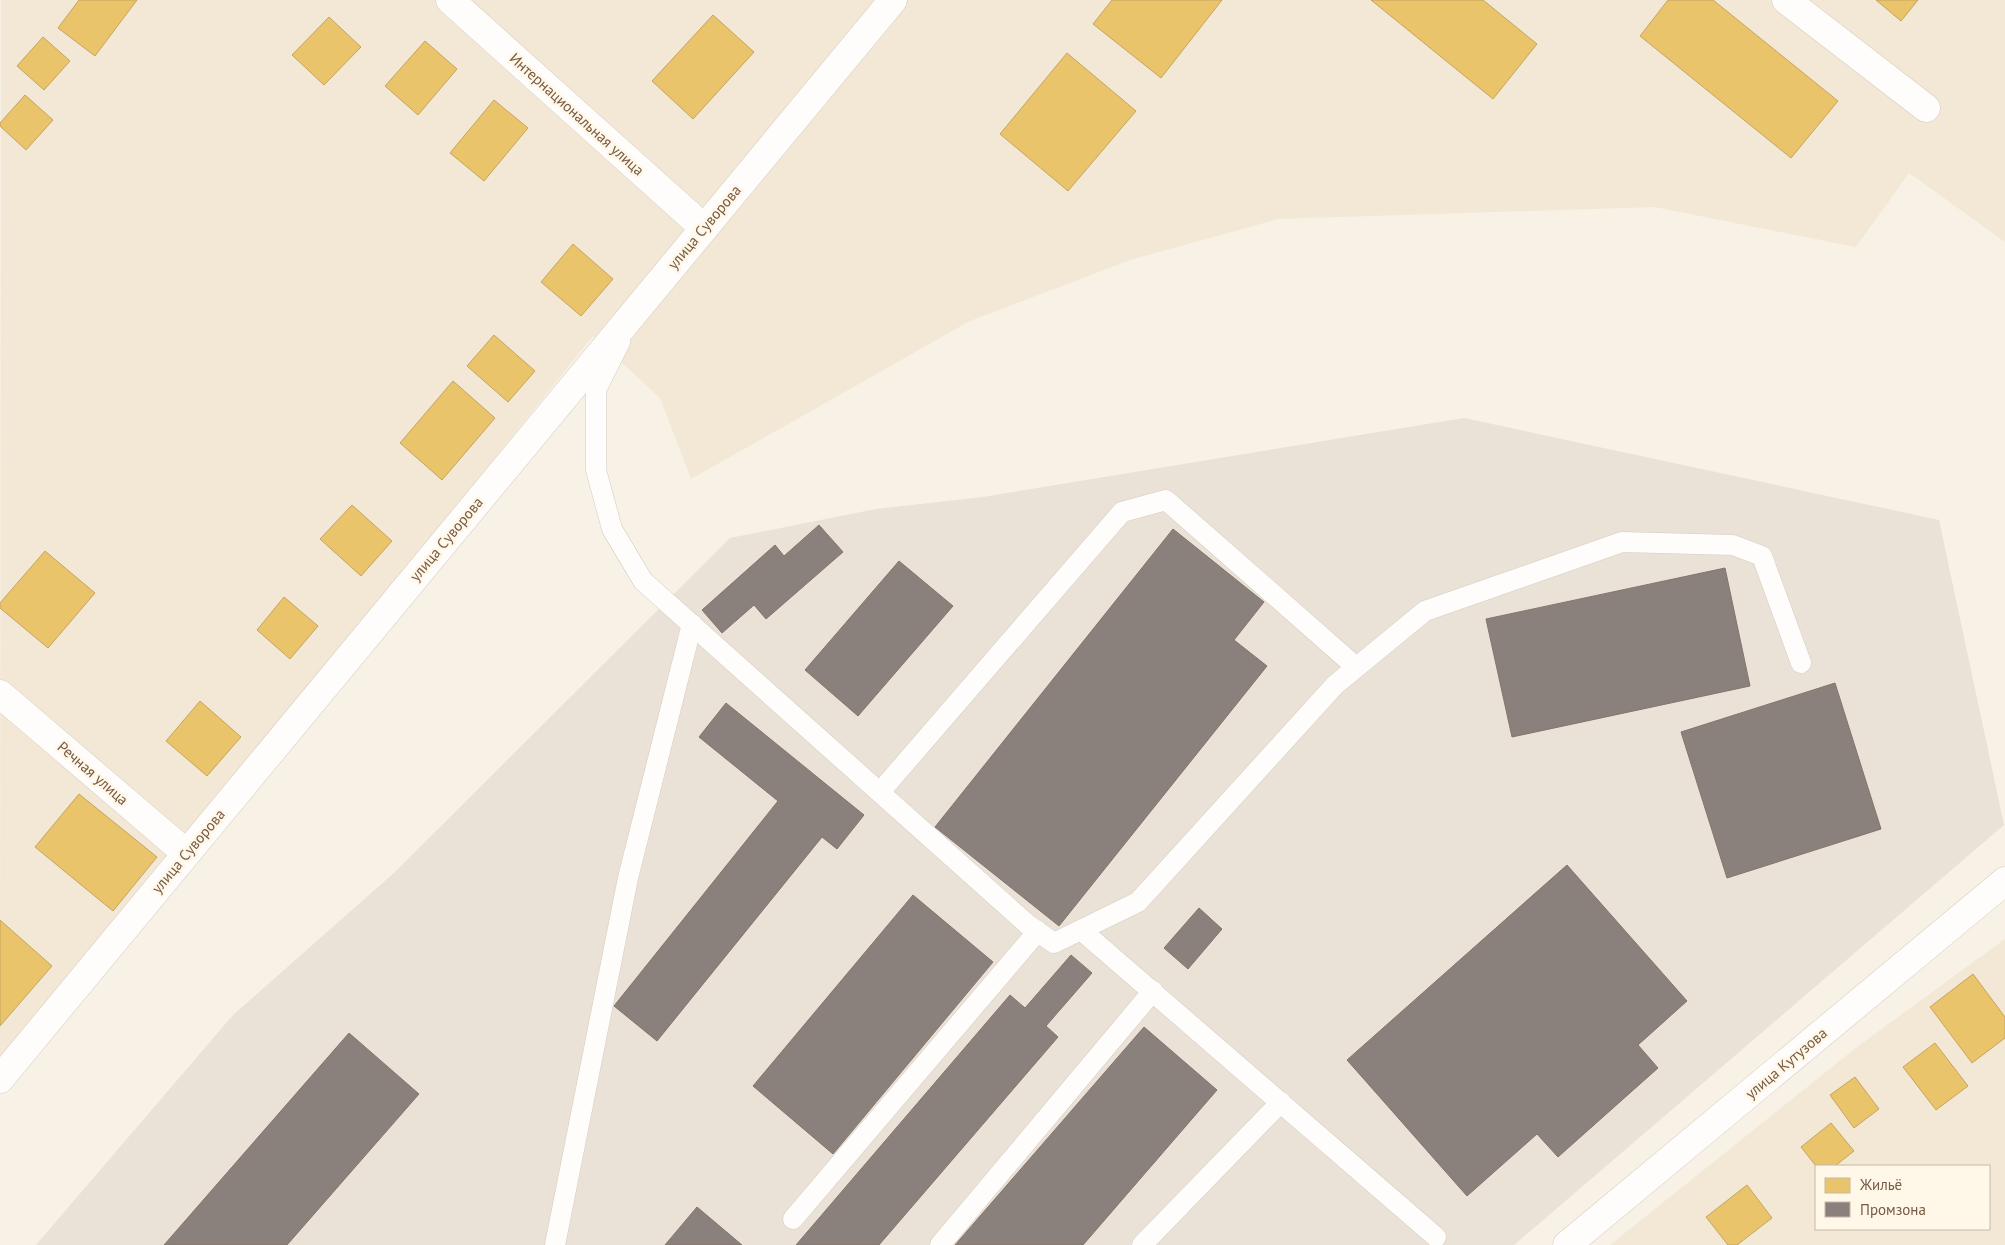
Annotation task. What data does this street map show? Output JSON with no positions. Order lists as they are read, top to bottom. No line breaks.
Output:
{"streets":{"street":["Интернациональная улица","улица Суворова","Речная улица","улица Кутузова"]},"crossings":[["Интернациональная улица","улица Суворова"],["улица Суворова","Речная улица"]],"legend":["Жильё","Промзона"]}
